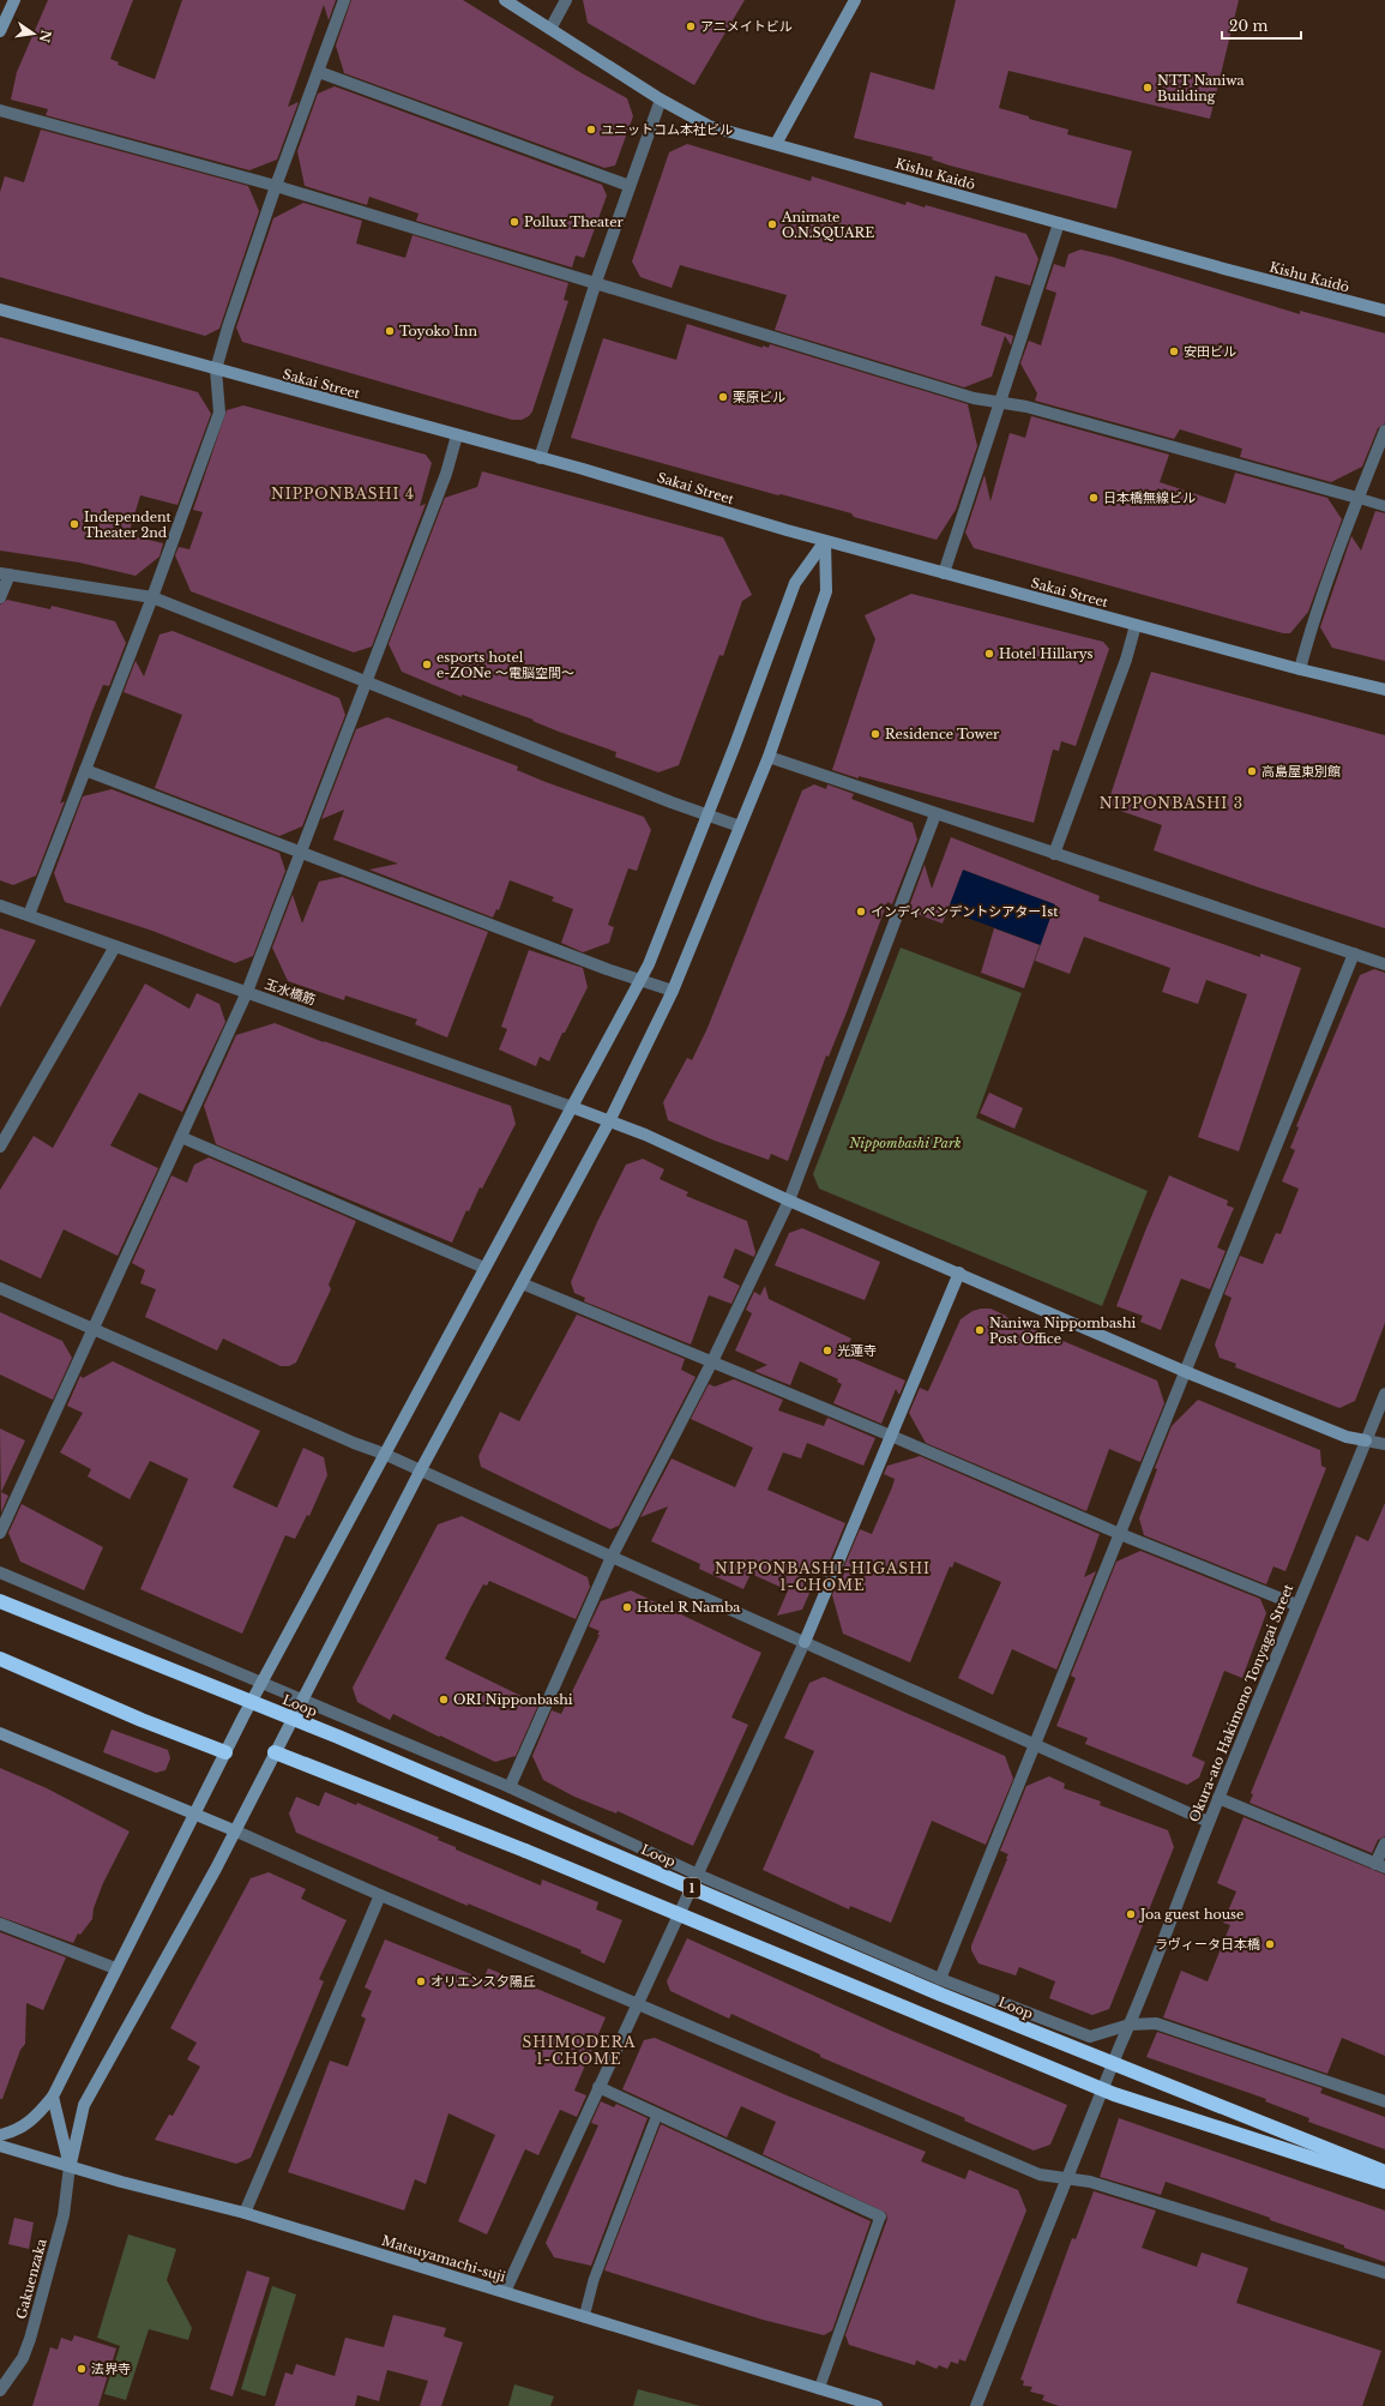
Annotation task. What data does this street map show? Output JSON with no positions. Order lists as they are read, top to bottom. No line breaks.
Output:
{"streets":{"highway":["Loop","1"],"street":["Kishu Kaidō","Sakai Street","玉水橋筋","Okura-ato Hakimono Tonyagai Street","Matsuyamachi-suji","Gakuenzaka"]},"crossings":[["Matsuyamachi-suji","Gakuenzaka"]],"districts":["NIPPONBASHI 4","NIPPONBASHI 3","NIPPONBASHI-HIGASHI 1-CHOME","SHIMODERA 1-CHOME"],"parks":["Nippombashi Park"],"places":["アニメイトビル","NTT Naniwa Building","ユニットコム本社ビル","Pollux Theater","Animate O.N.SQUARE","Toyoko Inn","安田ビル","栗原ビル","日本橋無線ビル","Independent Theater 2nd","Hotel Hillarys","esports hotel e-ZONe ～電脳空間～","Residence Tower","高島屋東別館","インディペンデントシアター1st","Naniwa Nippombashi Post Office","光蓮寺","Hotel R Namba","ORI Nipponbashi","Joa guest house","ラヴィータ日本橋","オリエンス夕陽丘","法界寺"],"scale_bar":"20 m","north":"right"}
